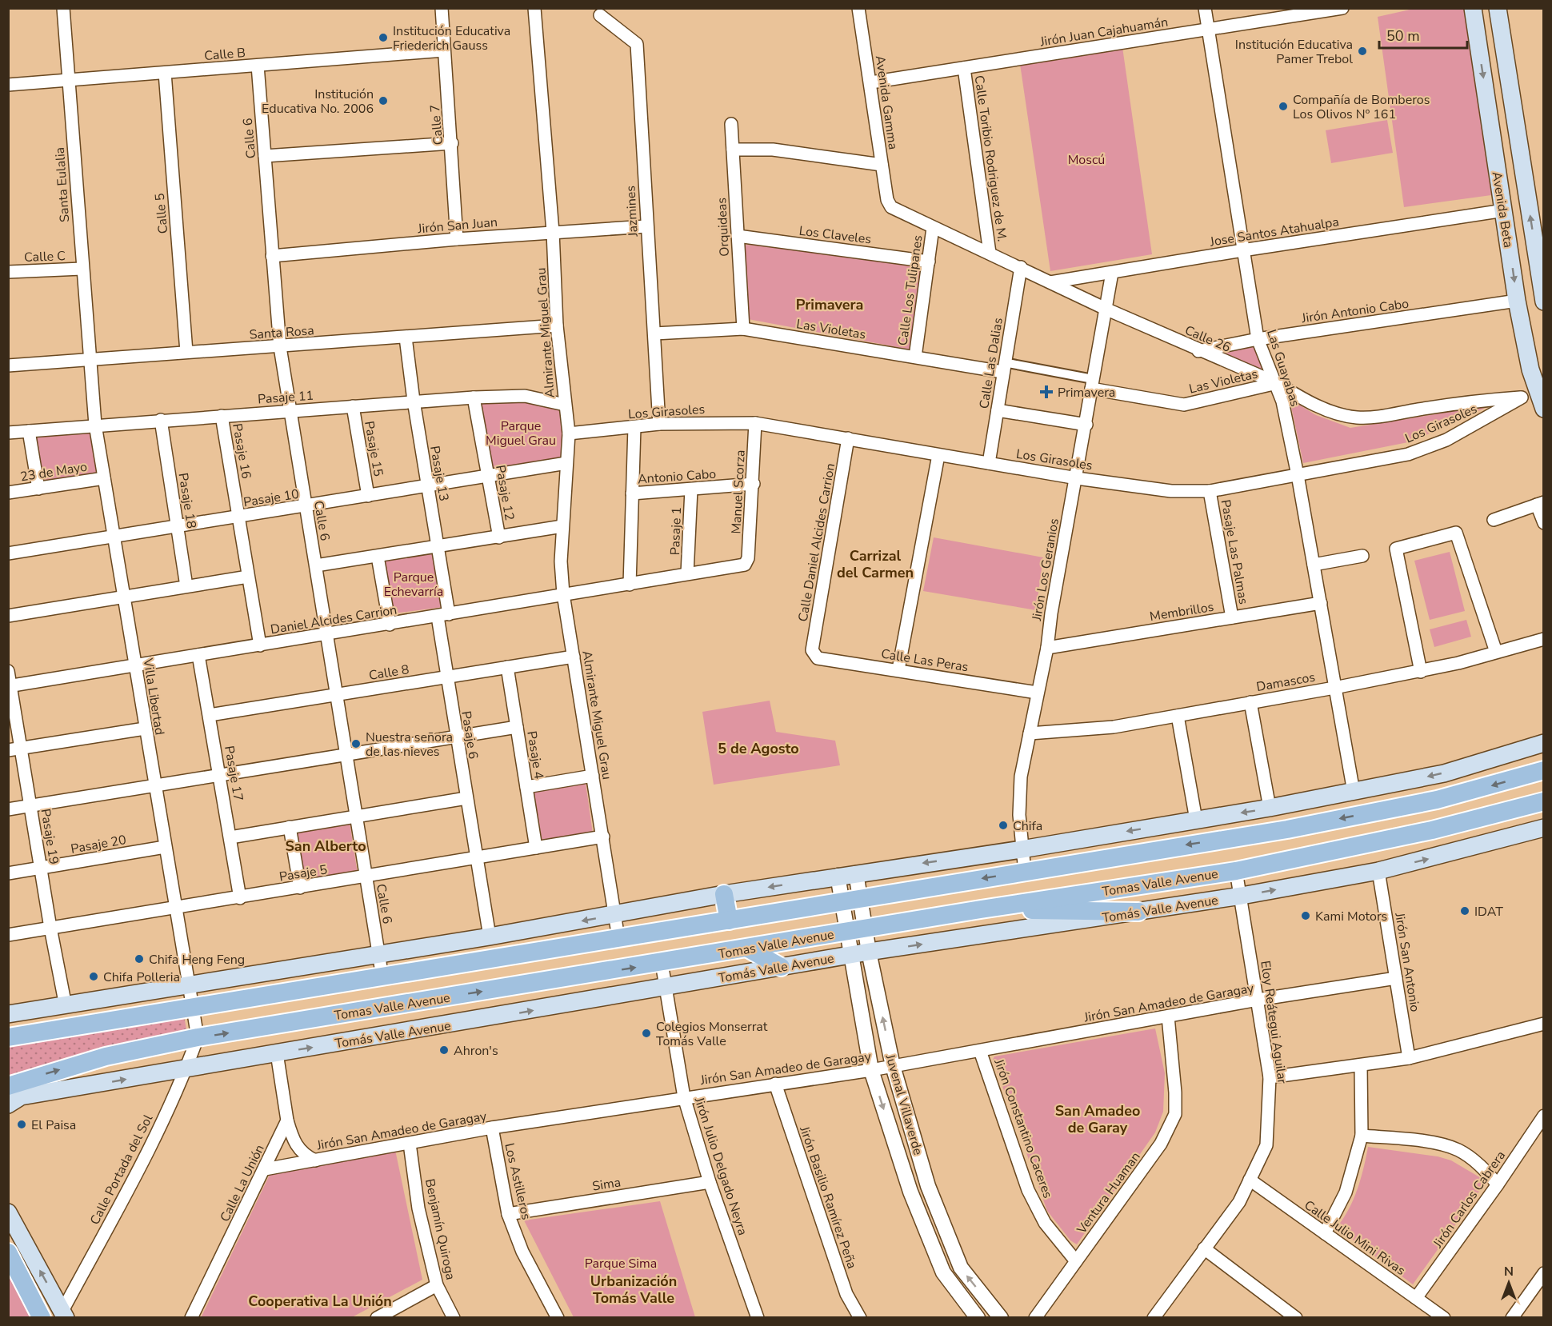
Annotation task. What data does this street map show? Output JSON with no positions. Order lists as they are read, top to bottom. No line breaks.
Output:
{"streets":{"main road":["Avenida Beta","Tomas Valle Avenue","Tomás Valle Avenue"],"street":["Jirón Juan Cajahuamán","Calle B","Avenida Gamma","Calle 7","Calle 6","Calle Toribio Rodriguez de M.","Santa Eulalia","Jazmines","Calle 5","Jirón San Juan","Orquideas","Jose Santos Atahualpa","Los Claveles","Calle C","Calle Los Tulipanes","Jirón Antonio Cabo","Las Violetas","Santa Rosa","Almirante Miguel Grau","Calle 26","Calle Las Dalias","Las Guayabas","Pasaje 11","Los Girasoles","Pasaje 15","Pasaje 16","23 de Mayo","Pasaje 13","Antonio Cabo","Manuel Scorza","Pasaje 12","Pasaje 10","Pasaje 18","Pasaje 1","Calle Daniel Alcides Carrion","Pasaje Las Palmas","Jirón Los Geranios","Membrillos","Daniel Alcides Carrion","Calle Las Peras","Calle 8","Damascos","Villa Libertad","Pasaje 6","Pasaje 4","Pasaje 17","Pasaje 19","Pasaje 20","Pasaje 5","Jirón San Antonio","Jirón San Amadeo de Garagay","Eloy Reátegui Aguilar","Juvenal Villaverde","Jirón Constantino Caceres","Jirón Julio Delgado Neyra","Calle Portada del Sol","Los Astilleros","Calle La Unión","Sima","Ventura Huaman","Jirón Basilio Ramírez Peña","Jirón Carlos Cabrera","Benjamín Quiroga","Calle Julio Mini Rivas"]},"crossings":[["Jirón Juan Cajahuamán","Avenida Gamma"],["Jirón Juan Cajahuamán","Calle Toribio Rodriguez de M."],["Jirón Juan Cajahuamán","Las Guayabas"],["Calle B","Calle 7"],["Calle B","Calle 6"],["Calle B","Santa Eulalia"],["Calle B","Calle 5"],["Avenida Gamma","Calle 26"],["Calle 7","Jirón San Juan"],["Calle 6","Jirón San Juan"],["Calle 6","Santa Rosa"],["Calle 6","Pasaje 11"],["Calle 6","Pasaje 10"],["Calle 6","Daniel Alcides Carrion"],["Calle 6","Calle 8"],["Calle 6","Pasaje 5"],["Calle Toribio Rodriguez de M.","Calle 26"],["Santa Eulalia","Calle C"],["Santa Eulalia","Santa Rosa"],["Santa Eulalia","Villa Libertad"],["Avenida Beta","Jose Santos Atahualpa"],["Avenida Beta","Jirón Antonio Cabo"],["Avenida Beta","Calle 26"],["Avenida Beta","Los Girasoles"],["Jazmines","Jirón San Juan"],["Jazmines","Las Violetas"],["Jazmines","Los Girasoles"],["Calle 5","Santa Rosa"],["Jirón San Juan","Almirante Miguel Grau"],["Orquideas","Los Claveles"],["Orquideas","Las Violetas"],["Jose Santos Atahualpa","Calle 26"],["Jose Santos Atahualpa","Las Guayabas"],["Jose Santos Atahualpa","Jirón Los Geranios"],["Los Claveles","Calle Los Tulipanes"],["Calle Los Tulipanes","Las Violetas"],["Calle Los Tulipanes","Calle 26"],["Jirón Antonio Cabo","Calle 26"],["Jirón Antonio Cabo","Las Guayabas"],["Las Violetas","Calle 26"],["Las Violetas","Calle Las Dalias"],["Las Violetas","Las Guayabas"],["Las Violetas","Jirón Los Geranios"],["Santa Rosa","Almirante Miguel Grau"],["Santa Rosa","Pasaje 13"],["Santa Rosa","Villa Libertad"],["Almirante Miguel Grau","Pasaje 11"],["Almirante Miguel Grau","Los Girasoles"],["Almirante Miguel Grau","Pasaje 10"],["Almirante Miguel Grau","Daniel Alcides Carrion"],["Almirante Miguel Grau","Calle 8"],["Almirante Miguel Grau","Pasaje 5"],["Calle 26","Calle Las Dalias"],["Calle 26","Las Guayabas"],["Calle 26","Los Girasoles"],["Calle 26","Jirón Los Geranios"],["Calle Las Dalias","Los Girasoles"],["Las Guayabas","Los Girasoles"],["Las Guayabas","Membrillos"],["Las Guayabas","Damascos"],["Pasaje 11","Pasaje 15"],["Pasaje 11","Pasaje 16"],["Pasaje 11","Pasaje 13"],["Pasaje 11","Pasaje 12"],["Pasaje 11","Pasaje 18"],["Pasaje 11","Villa Libertad"],["Los Girasoles","Manuel Scorza"],["Los Girasoles","Calle Daniel Alcides Carrion"],["Los Girasoles","Pasaje Las Palmas"],["Los Girasoles","Jirón Los Geranios"],["Pasaje 15","Pasaje 10"],["Pasaje 16","Pasaje 10"],["Pasaje 16","Daniel Alcides Carrion"],["23 de Mayo","Villa Libertad"],["Pasaje 13","Pasaje 10"],["Pasaje 13","Daniel Alcides Carrion"],["Pasaje 13","Pasaje 6"],["Antonio Cabo","Manuel Scorza"],["Antonio Cabo","Pasaje 1"],["Manuel Scorza","Daniel Alcides Carrion"],["Pasaje 12","Pasaje 10"],["Pasaje 10","Pasaje 18"],["Pasaje 10","Villa Libertad"],["Pasaje 1","Daniel Alcides Carrion"],["Calle Daniel Alcides Carrion","Calle Las Peras"],["Pasaje Las Palmas","Membrillos"],["Jirón Los Geranios","Membrillos"],["Jirón Los Geranios","Calle Las Peras"],["Jirón Los Geranios","Damascos"],["Daniel Alcides Carrion","Villa Libertad"],["Daniel Alcides Carrion","Pasaje 6"],["Daniel Alcides Carrion","Pasaje 17"],["Daniel Alcides Carrion","Pasaje 19"],["Calle 8","Pasaje 6"],["Calle 8","Pasaje 4"],["Calle 8","Pasaje 17"],["Villa Libertad","Pasaje 20"],["Villa Libertad","Pasaje 5"],["Villa Libertad","Tomas Valle Avenue"],["Villa Libertad","Calle Portada del Sol"],["Pasaje 6","Pasaje 5"],["Pasaje 4","Pasaje 5"],["Pasaje 17","Pasaje 5"],["Pasaje 19","Pasaje 20"],["Pasaje 19","Pasaje 5"],["Tomas Valle Avenue","Tomás Valle Avenue"],["Tomas Valle Avenue","Eloy Reátegui Aguilar"],["Tomas Valle Avenue","Juvenal Villaverde"],["Tomas Valle Avenue","Jirón Julio Delgado Neyra"],["Tomas Valle Avenue","Calle Portada del Sol"],["Tomás Valle Avenue","Jirón San Antonio"],["Tomás Valle Avenue","Eloy Reátegui Aguilar"],["Tomás Valle Avenue","Juvenal Villaverde"],["Tomás Valle Avenue","Jirón Julio Delgado Neyra"],["Tomás Valle Avenue","Calle Portada del Sol"],["Jirón San Antonio","Jirón San Amadeo de Garagay"],["Jirón San Amadeo de Garagay","Eloy Reátegui Aguilar"],["Jirón San Amadeo de Garagay","Juvenal Villaverde"],["Jirón San Amadeo de Garagay","Jirón Constantino Caceres"],["Jirón San Amadeo de Garagay","Jirón Julio Delgado Neyra"],["Jirón San Amadeo de Garagay","Los Astilleros"],["Jirón San Amadeo de Garagay","Calle La Unión"],["Jirón San Amadeo de Garagay","Ventura Huaman"],["Jirón San Amadeo de Garagay","Jirón Basilio Ramírez Peña"],["Jirón San Amadeo de Garagay","Benjamín Quiroga"],["Eloy Reátegui Aguilar","Calle Julio Mini Rivas"],["Jirón Constantino Caceres","Ventura Huaman"],["Jirón Julio Delgado Neyra","Sima"],["Los Astilleros","Sima"],["Jirón Carlos Cabrera","Calle Julio Mini Rivas"]],"districts":["Primavera","Carrizal del Carmen","5 de Agosto","San Alberto","San Amadeo de Garay","Urbanización Tomás Valle","Cooperativa La Unión"],"parks":["Moscú","Parque Miguel Grau","Parque Echevarría","Parque Sima"],"places":{"other":["Institución Educativa Friederich Gauss","Institución Educativa Pamer Trebol","Institución Educativa No. 2006","Compañía de Bomberos Los Olivos Nº 161","Nuestra señora de las nieves","Chifa","IDAT","Kami Motors","Chifa Heng Feng","Chifa Polleria","Colegios Monserrat Tomás Valle","Ahron's","El Paisa"],"health":["Primavera"]},"scale_bar":"50 m","north":"top"}
